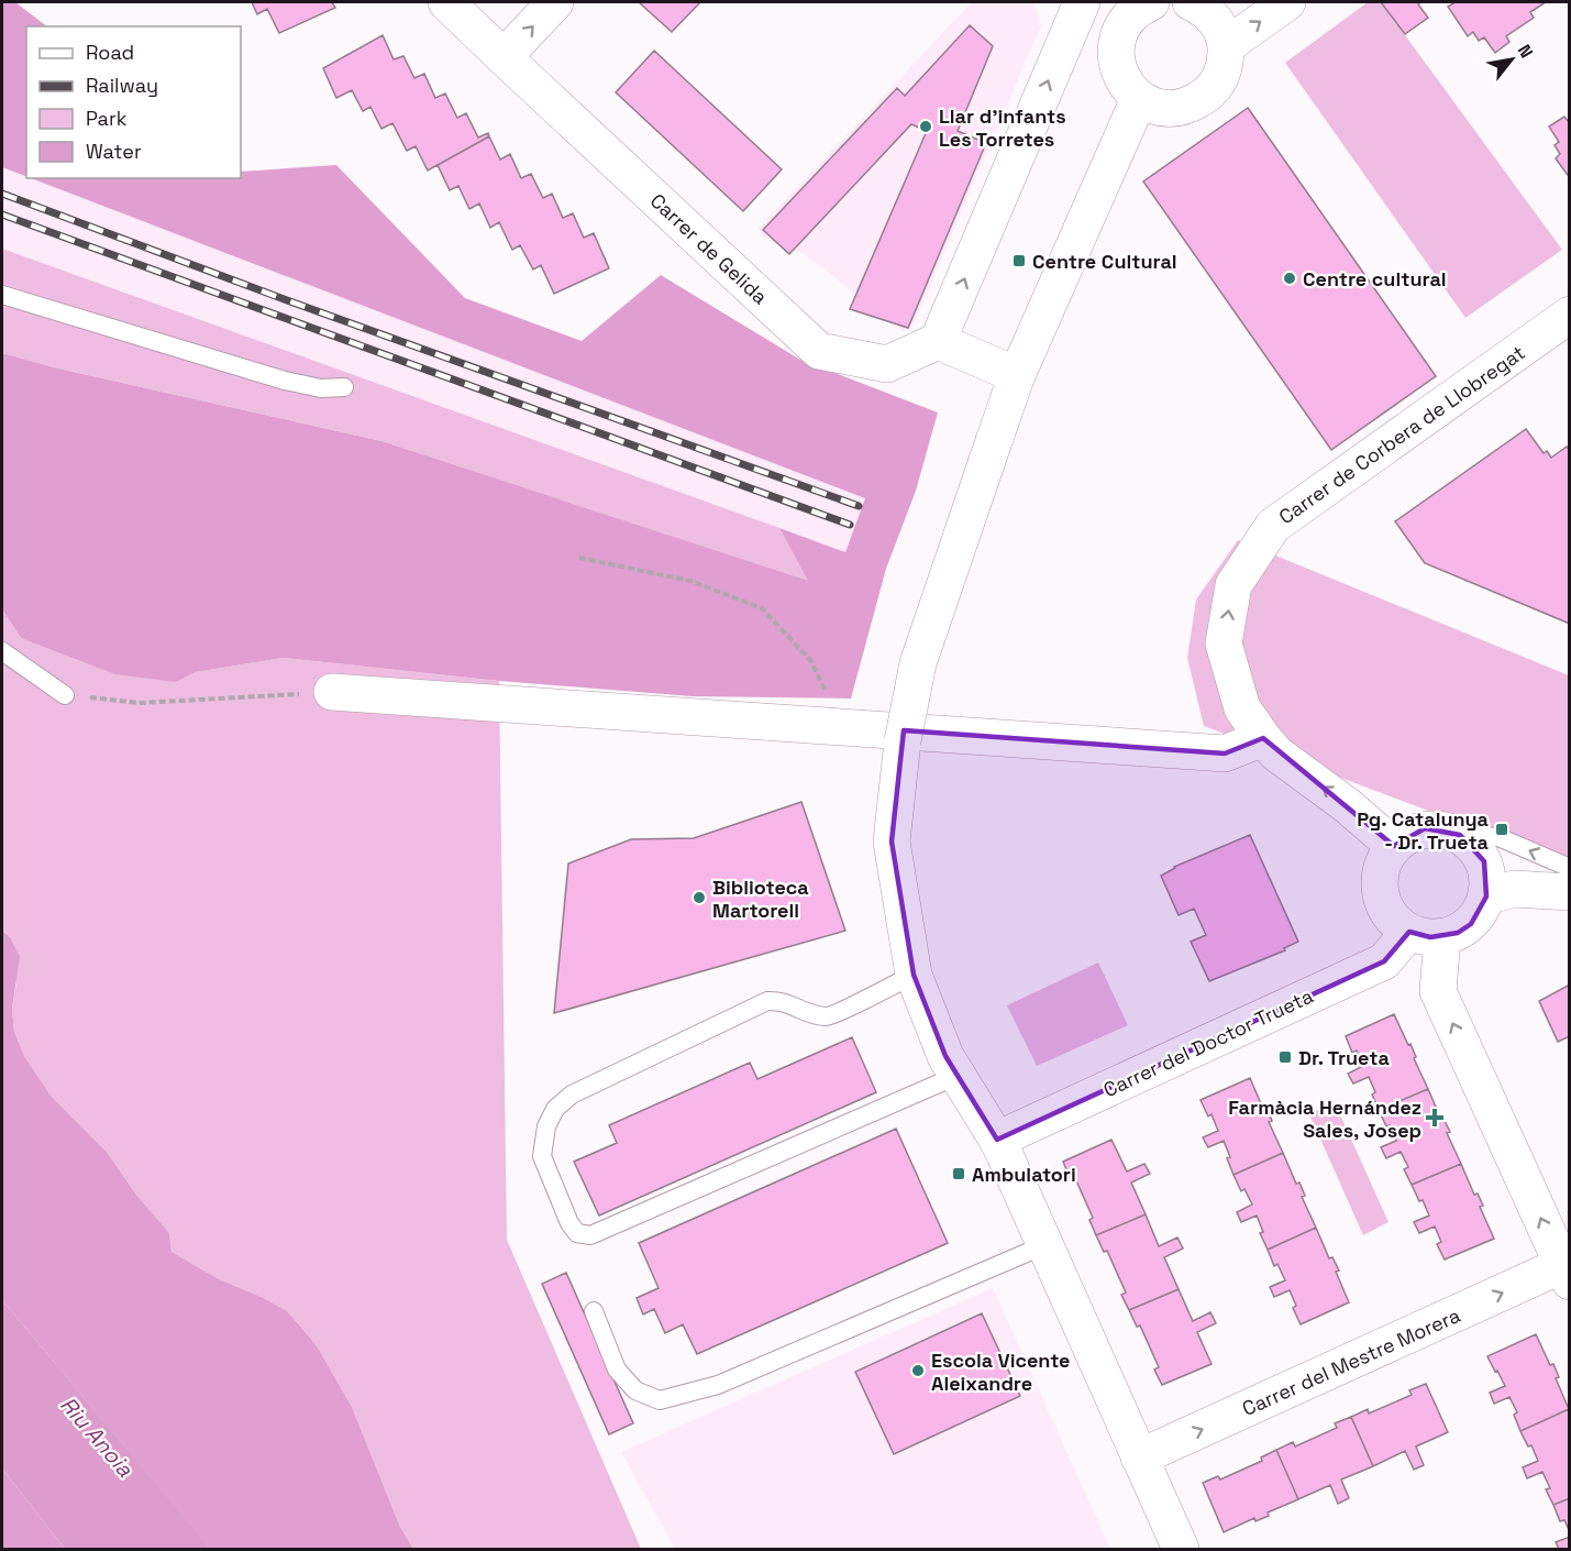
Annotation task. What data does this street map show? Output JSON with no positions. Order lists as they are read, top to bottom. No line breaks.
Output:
{"streets":{"street":["Carrer de Gelida","Carrer de Corbera de Llobregat","Carrer del Doctor Trueta","Carrer del Mestre Morera"]},"crossings":[["Carrer de Corbera de Llobregat","Carrer del Doctor Trueta"]],"one_way":["Carrer del Mestre Morera"],"water":["Riu Anoia"],"places":{"other":["Llar d'infants Les Torretes","Centre cultural","Biblioteca Martorell","Escola Vicente Aleixandre"],"transit":["Centre Cultural","Pg. Catalunya - Dr. Trueta","Dr. Trueta","Ambulatori"],"health":["Farmàcia Hernández Sales, Josep"]},"legend":["Road","Railway","Park","Water"],"north":"top right"}
